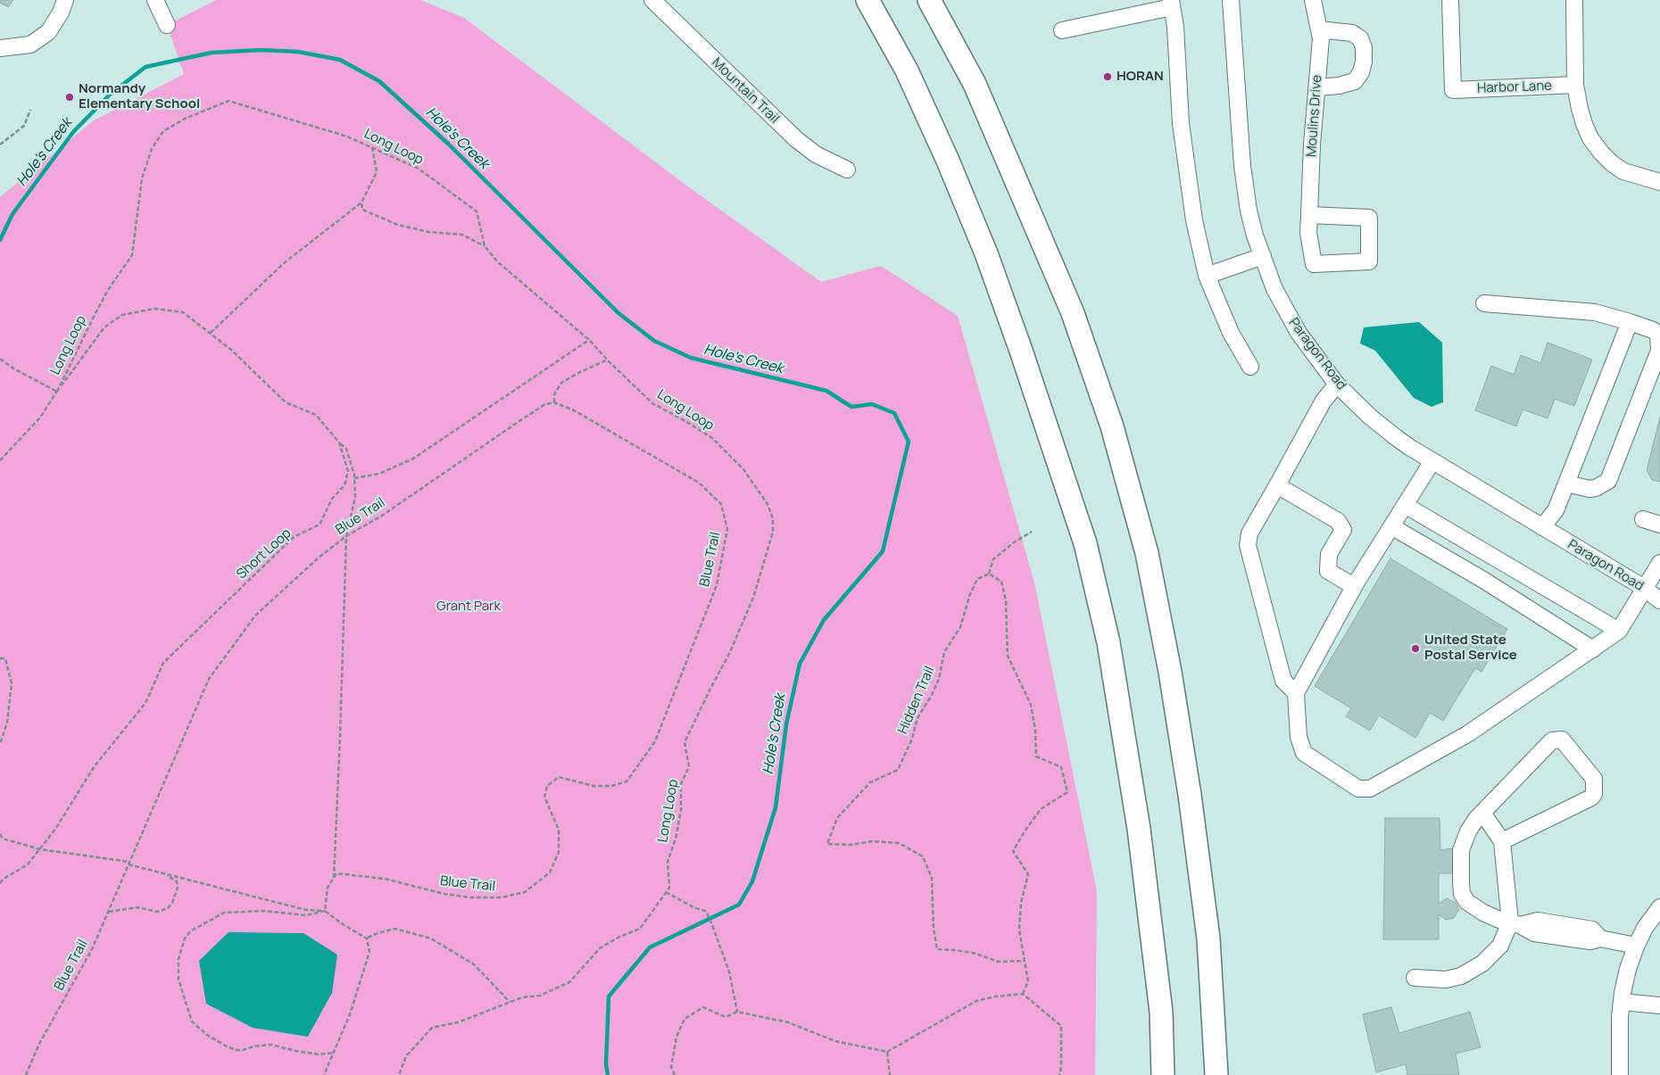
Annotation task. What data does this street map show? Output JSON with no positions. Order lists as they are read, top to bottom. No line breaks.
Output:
{"streets":{"street":["Harbor Lane","Mountain Trail","Moulins Drive","Paragon Road"],"path":["Long Loop","Blue Trail","Short Loop","Hidden Trail"]},"crossings":[["Long Loop","Short Loop"]],"water":["Hole's Creek"],"parks":["Grant Park"],"places":["HORAN","Normandy Elementary School","United State Postal Service"]}
